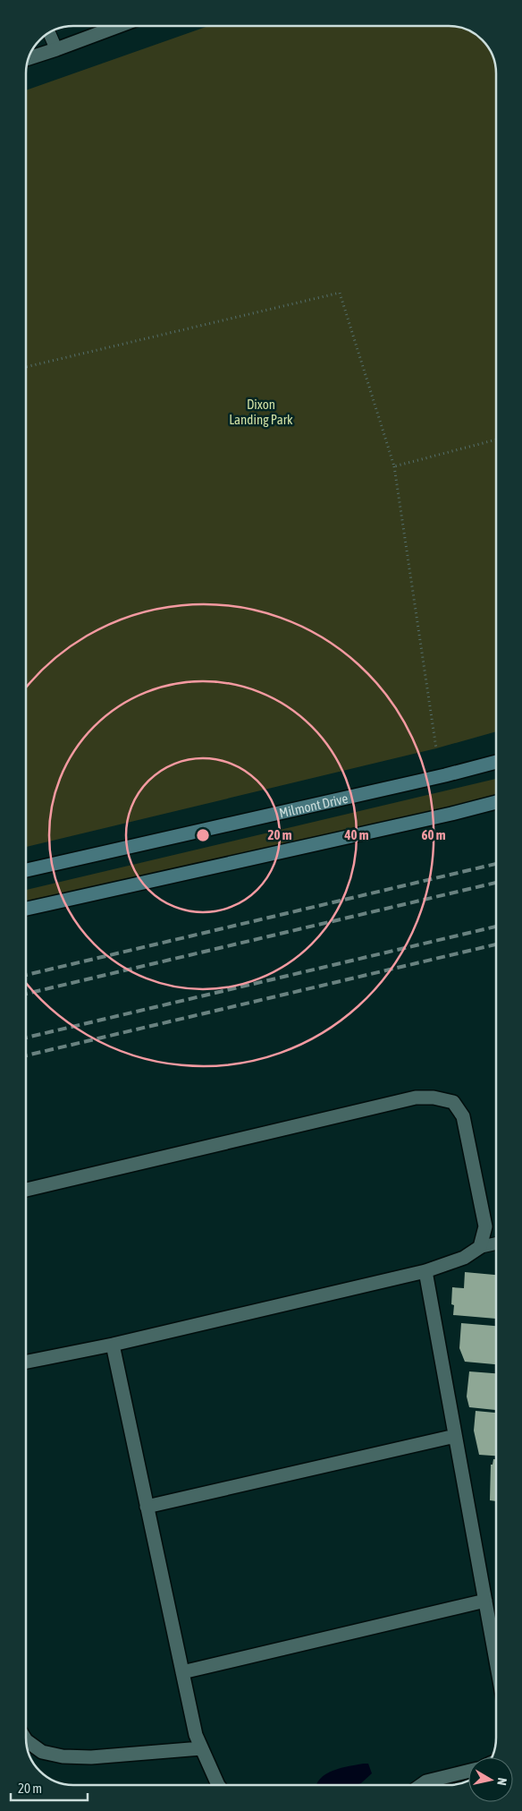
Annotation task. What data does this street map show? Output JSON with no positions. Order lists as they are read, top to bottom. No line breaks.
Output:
{"streets":{"street":["Milmont Drive"]},"parks":["Dixon Landing Park"],"scale_bar":"20 m","north":"right","rings":["20 m","40 m","60 m"]}
